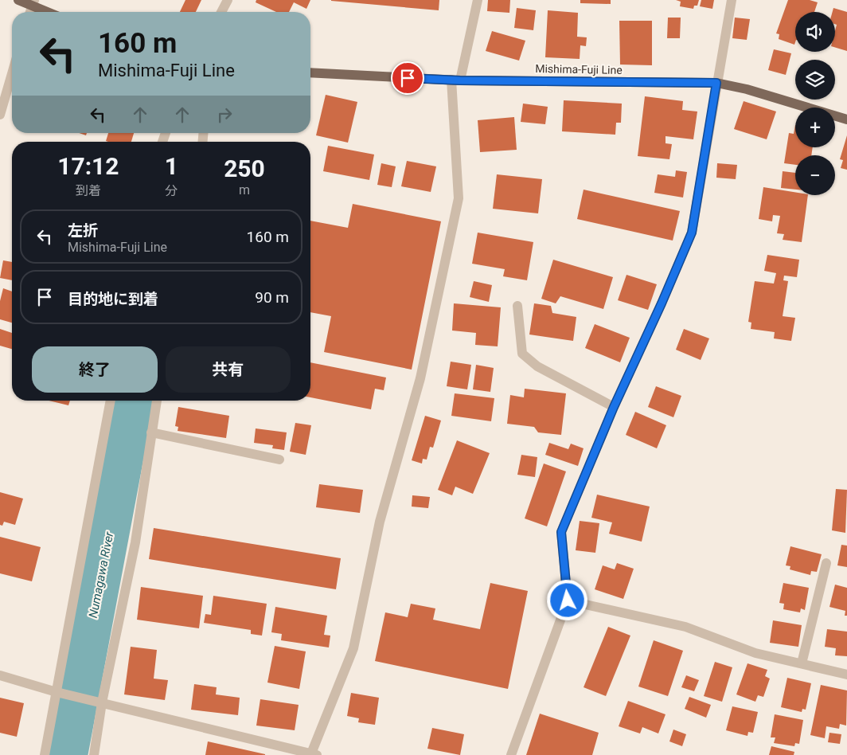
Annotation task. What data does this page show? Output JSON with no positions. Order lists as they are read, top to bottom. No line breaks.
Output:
{"streets":{"main road":["Mishima-Fuji Line"]},"water":["Numagawa River"],"page":{"map_buttons":["+","−"],"turn":["160 m","Mishima-Fuji Line"],"eta":["17:12","到着","1","分","250","m"],"list":[{"name":"左折","note":"Mishima-Fuji Line","value":"160 m"},{"name":"目的地に到着","value":"90 m"}],"buttons":["終了","共有"]}}
